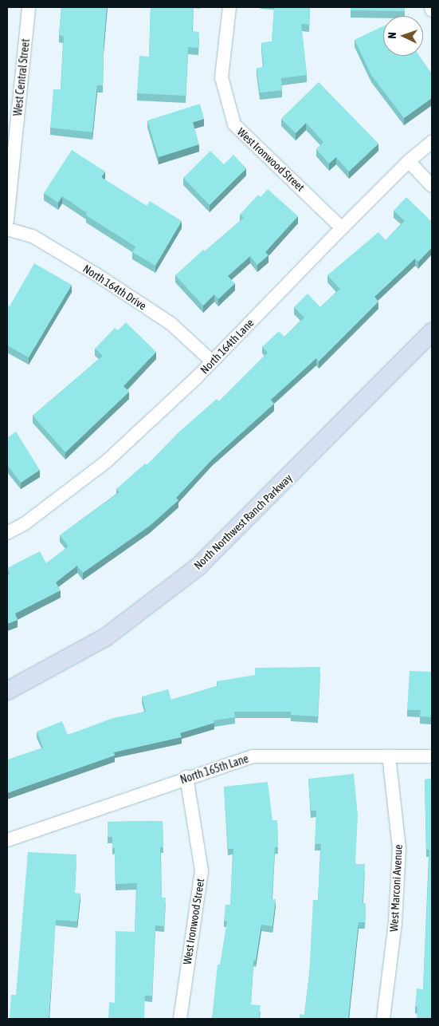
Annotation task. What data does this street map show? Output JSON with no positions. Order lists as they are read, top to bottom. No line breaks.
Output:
{"streets":{"main road":["North Northwest Ranch Parkway"],"street":["West Central Street","West Ironwood Street","North 164th Drive","North 164th Lane","North 165th Lane","West Marconi Avenue"]},"crossings":[["West Ironwood Street","North 164th Lane"],["West Ironwood Street","North 165th Lane"],["North 164th Drive","North 164th Lane"],["North 165th Lane","West Marconi Avenue"]],"north":"left"}
